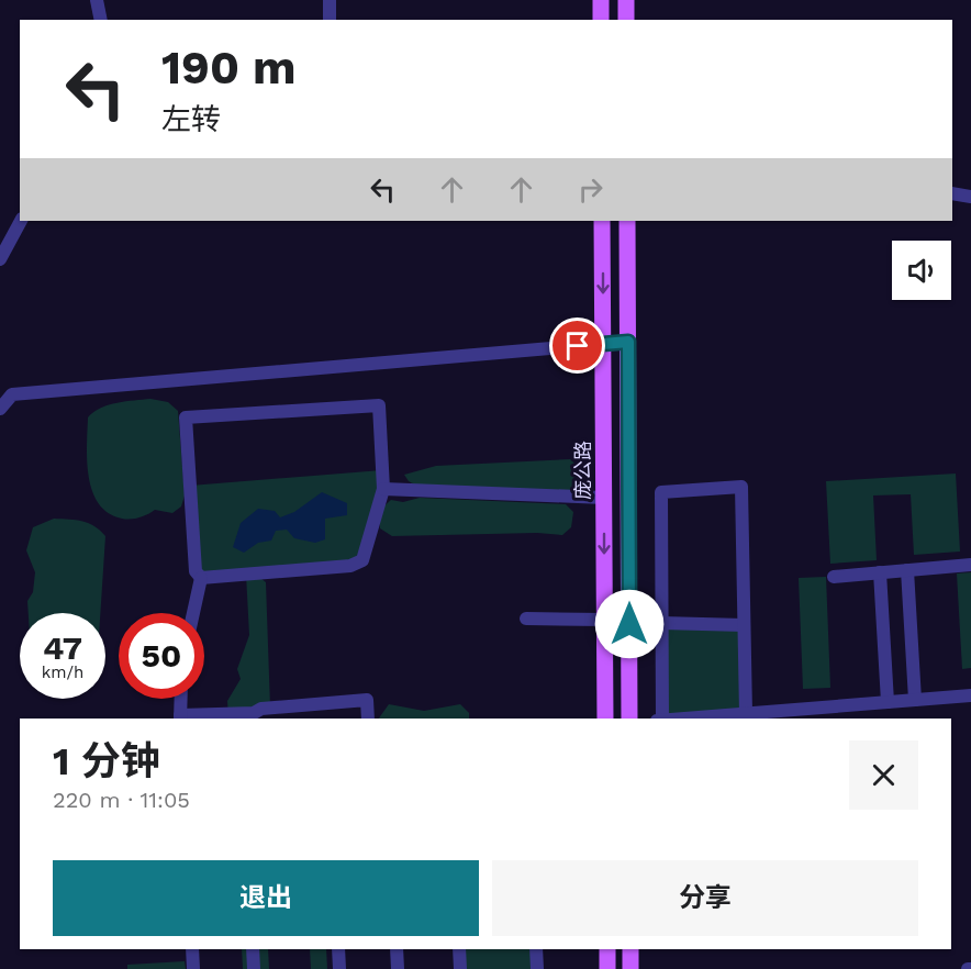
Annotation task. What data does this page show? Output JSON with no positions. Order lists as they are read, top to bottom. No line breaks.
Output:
{"streets":{"main road":["庞公路"]},"page":{"turn":["190 m","左转"],"speed":"47 km/h","limit":"50","heading":["1 分钟","220 m · 11:05"],"buttons":["退出","分享"]}}
